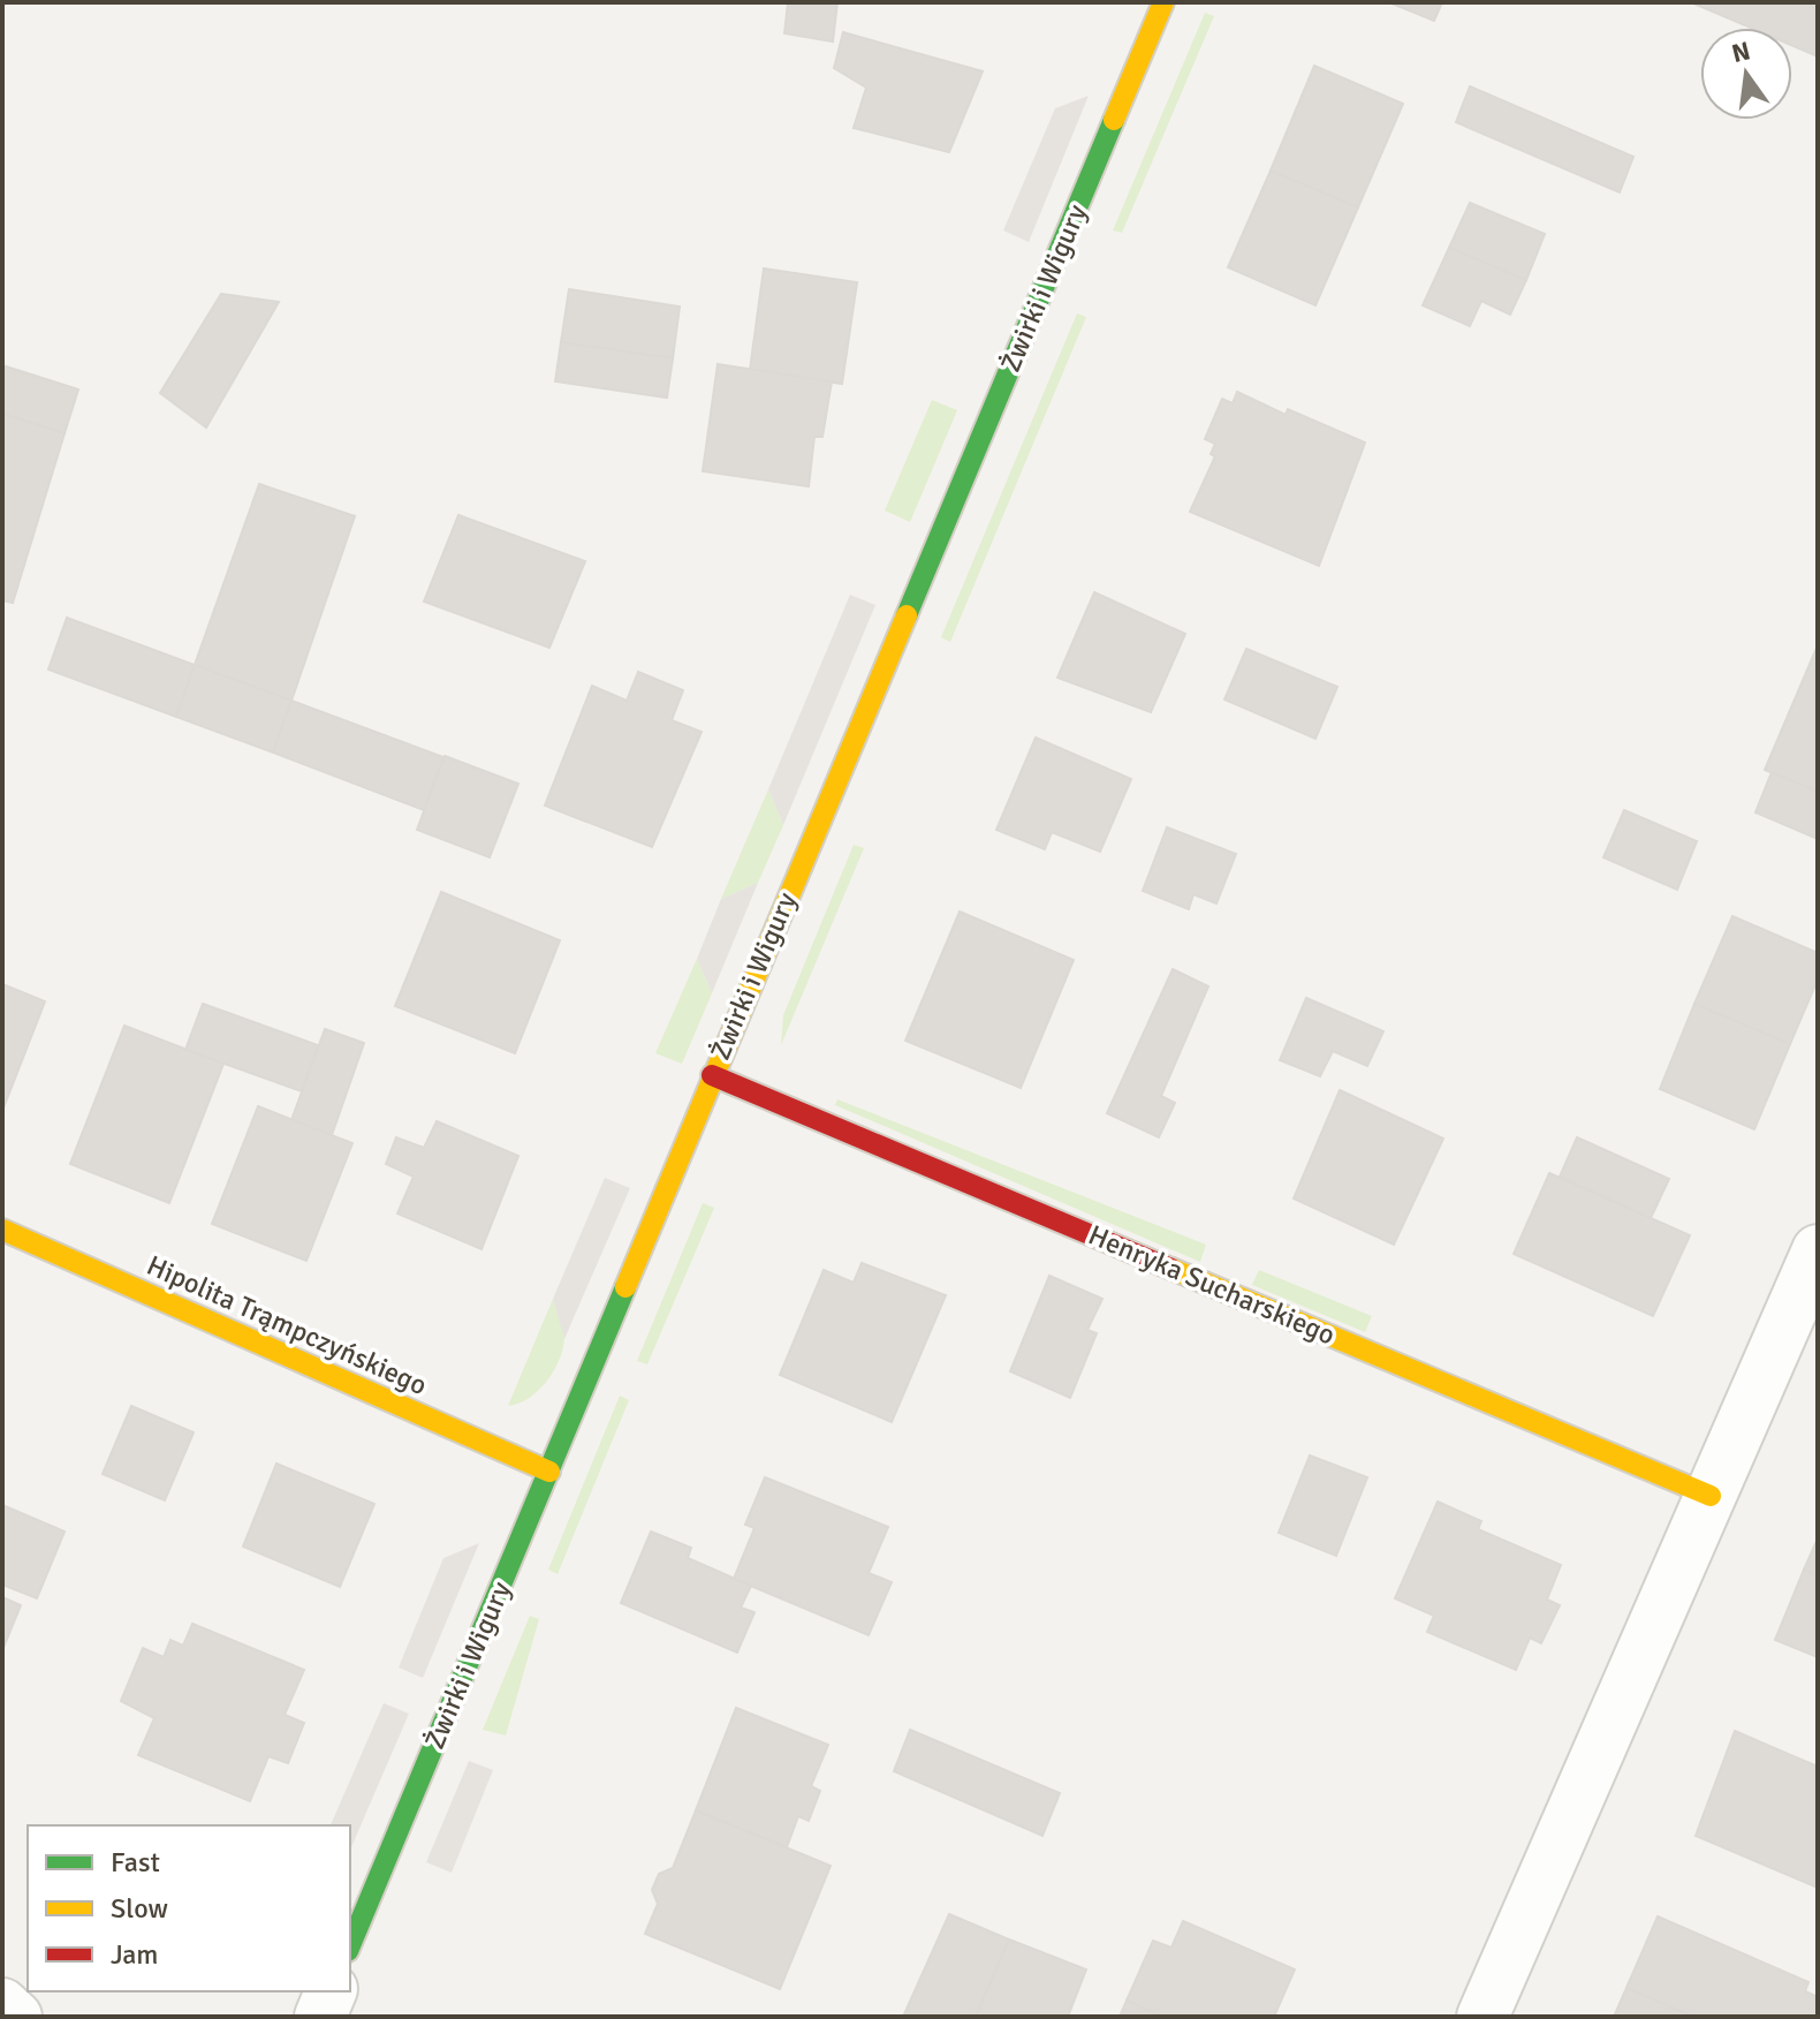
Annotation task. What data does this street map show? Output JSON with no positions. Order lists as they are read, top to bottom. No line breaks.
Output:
{"streets":{"street":["Żwirki i Wigury","Henryka Sucharskiego","Hipolita Trąmpczyńskiego"]},"crossings":[["Żwirki i Wigury","Henryka Sucharskiego"],["Żwirki i Wigury","Hipolita Trąmpczyńskiego"]],"legend":["Fast","Slow","Jam"],"north":"top"}
